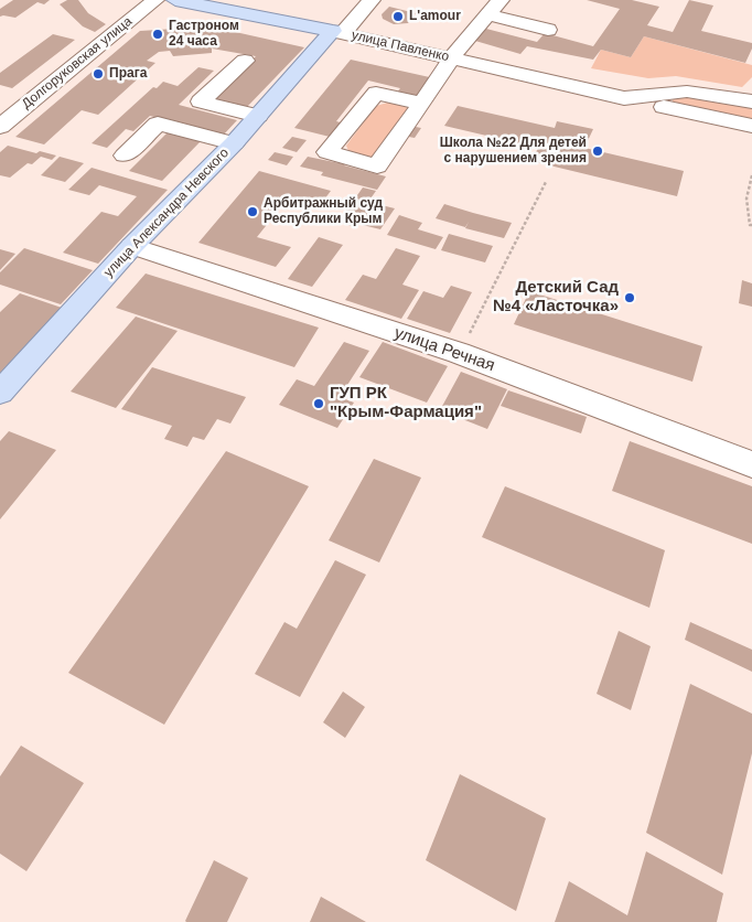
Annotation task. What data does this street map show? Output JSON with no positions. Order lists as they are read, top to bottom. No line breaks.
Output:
{"streets":{"main road":["улица Павленко","улица Александра Невского"],"street":["Долгоруковская улица","улица Речная"]},"crossings":[["улица Павленко","улица Александра Невского"],["улица Александра Невского","улица Речная"]],"places":["L'amour","Гастроном 24 часа","Прага","Школа №22 Для детей с нарушением зрения","Арбитражный суд Республики Крым","Детский Сад №4 «Ласточка»","ГУП РК \"Крым-Фармация\""]}
